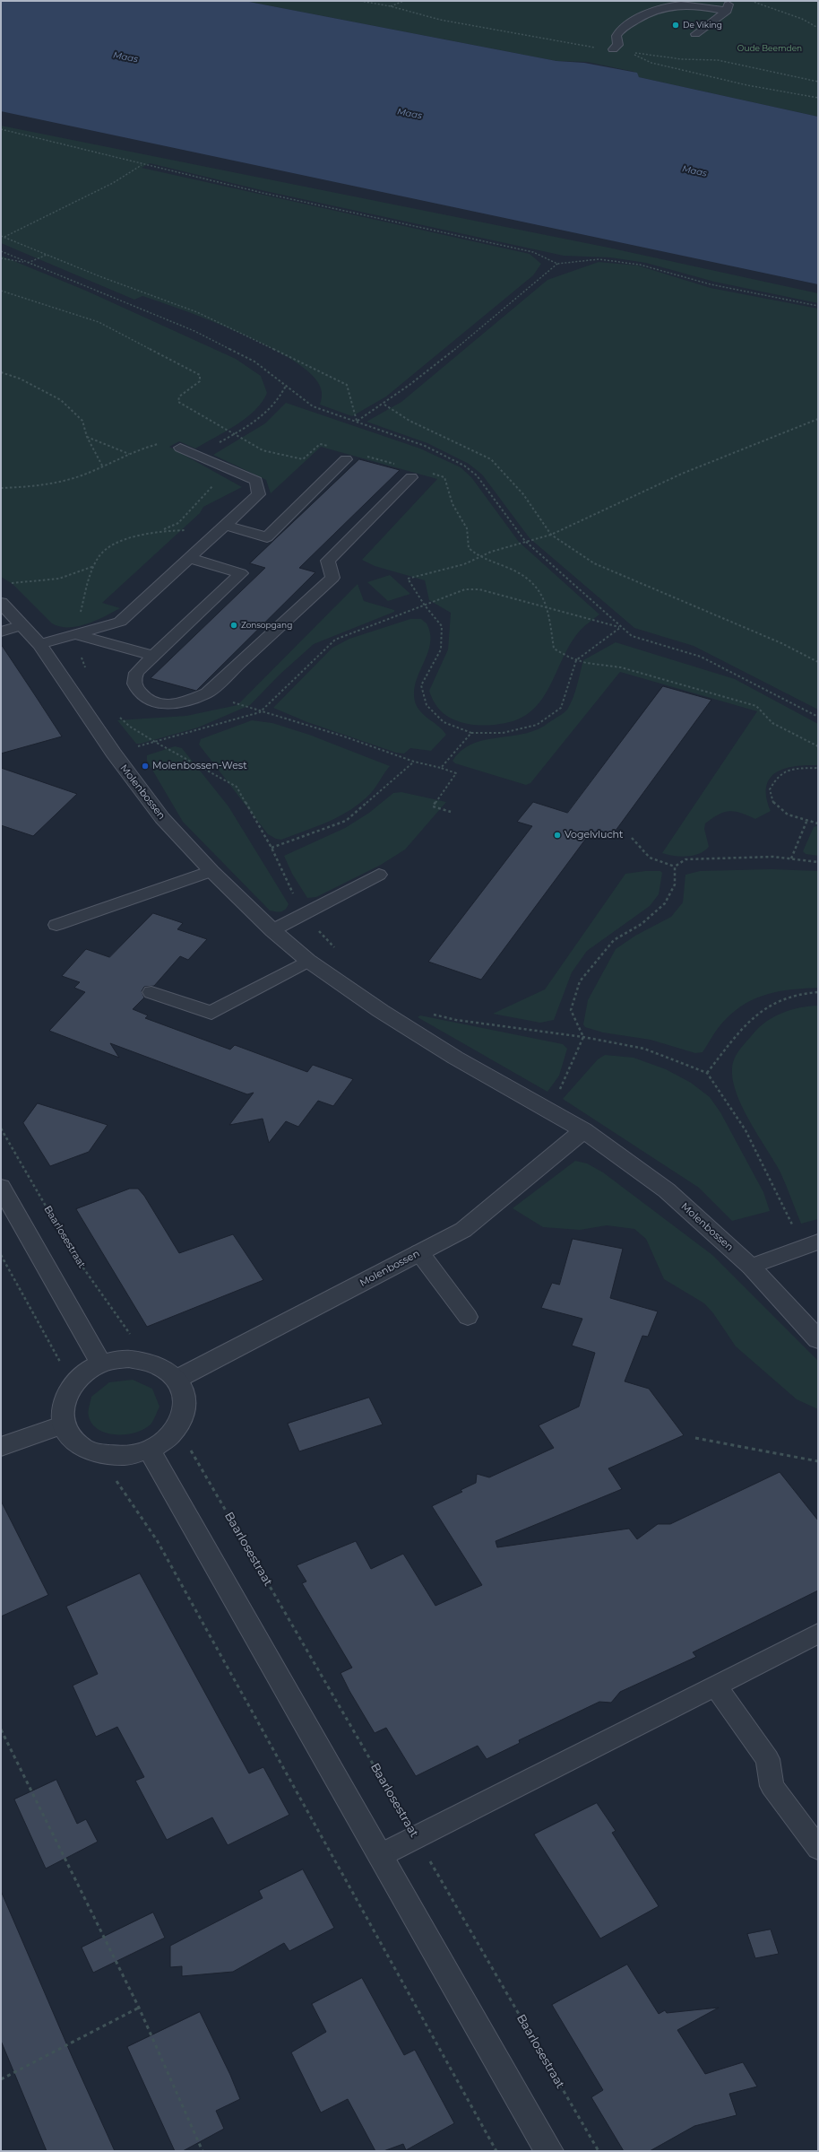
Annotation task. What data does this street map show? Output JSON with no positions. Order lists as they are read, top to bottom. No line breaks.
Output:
{"streets":{"street":["Molenbossen"],"path":["Baarlosestraat"]},"water":["Maas"],"parks":["Oude Beemden"],"places":["De Viking","Zonsopgang","Molenbossen-West","Vogelvlucht"]}
